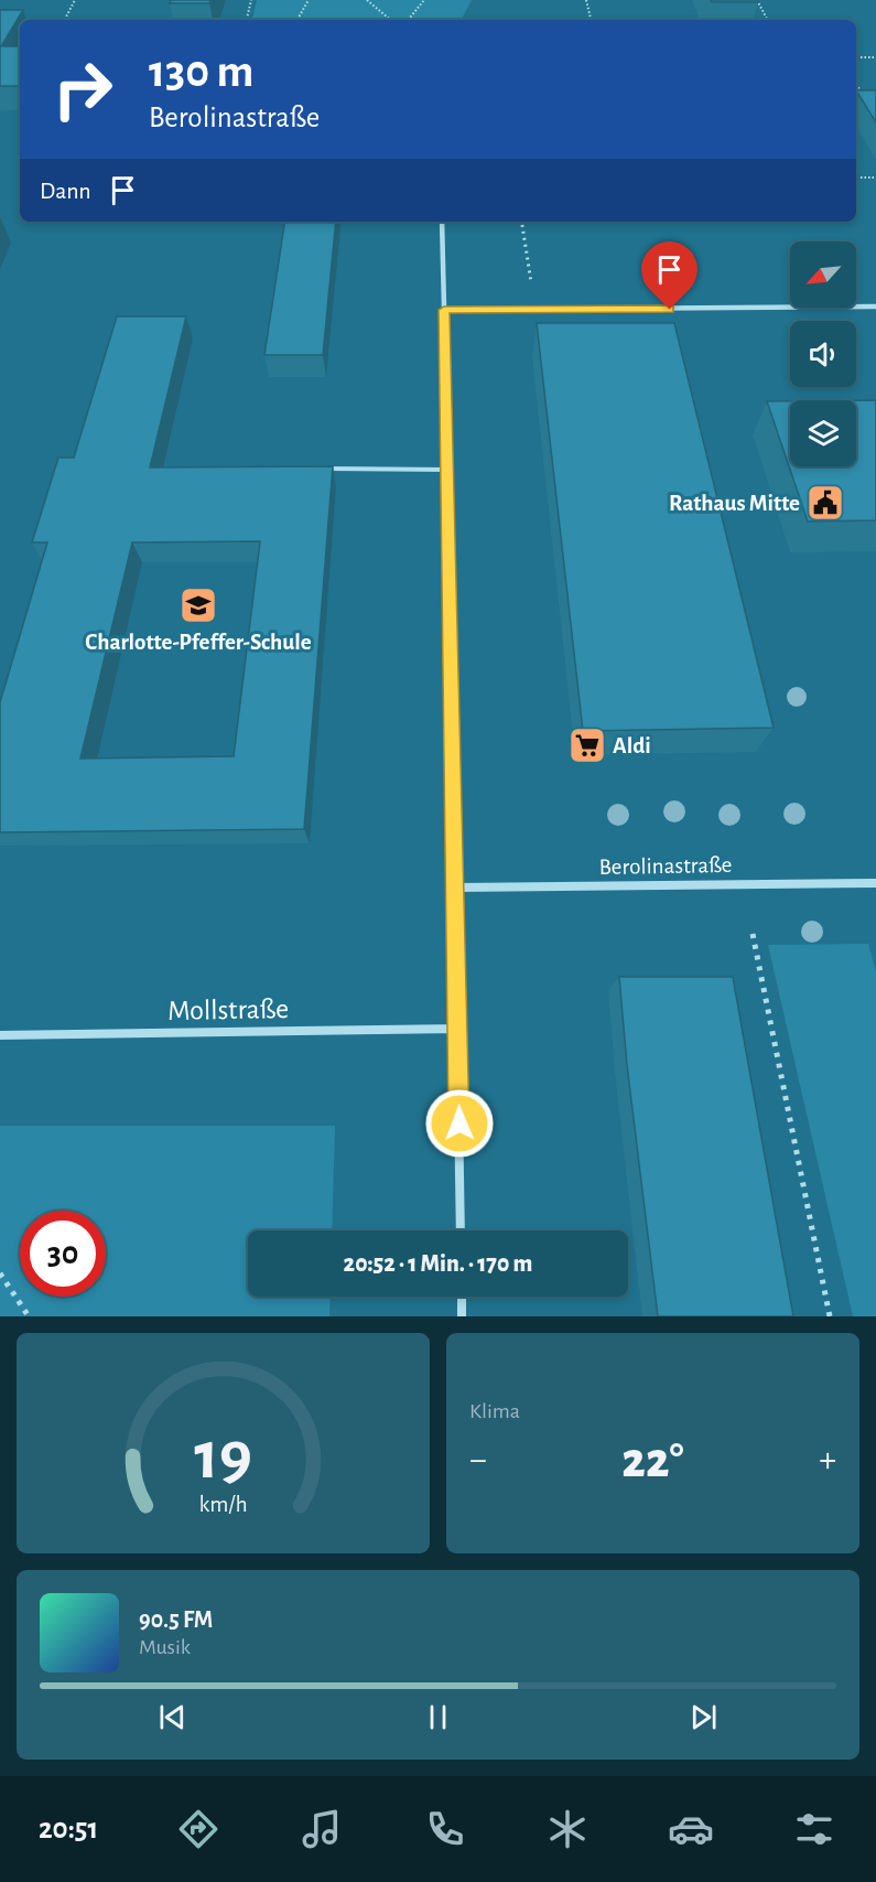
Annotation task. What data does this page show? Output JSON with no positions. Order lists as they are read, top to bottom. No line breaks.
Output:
{"streets":{"street":["Berolinastraße","Mollstraße"]},"places":{"public building":["Rathaus Mitte"],"school or university":["Charlotte-Pfeffer-Schule"],"supermarket":["Aldi"]},"north":"bottom left","page":{"turn":["130 m","Berolinastraße"],"then":"Dann","limit":"30","trip":"20:52 · 1 Min. · 170 m","tile":"Klima","heat":["−","22°","+"],"song":["90.5 FM","Musik"],"tabs":"20:51","gauge":["19","km/h"]}}
